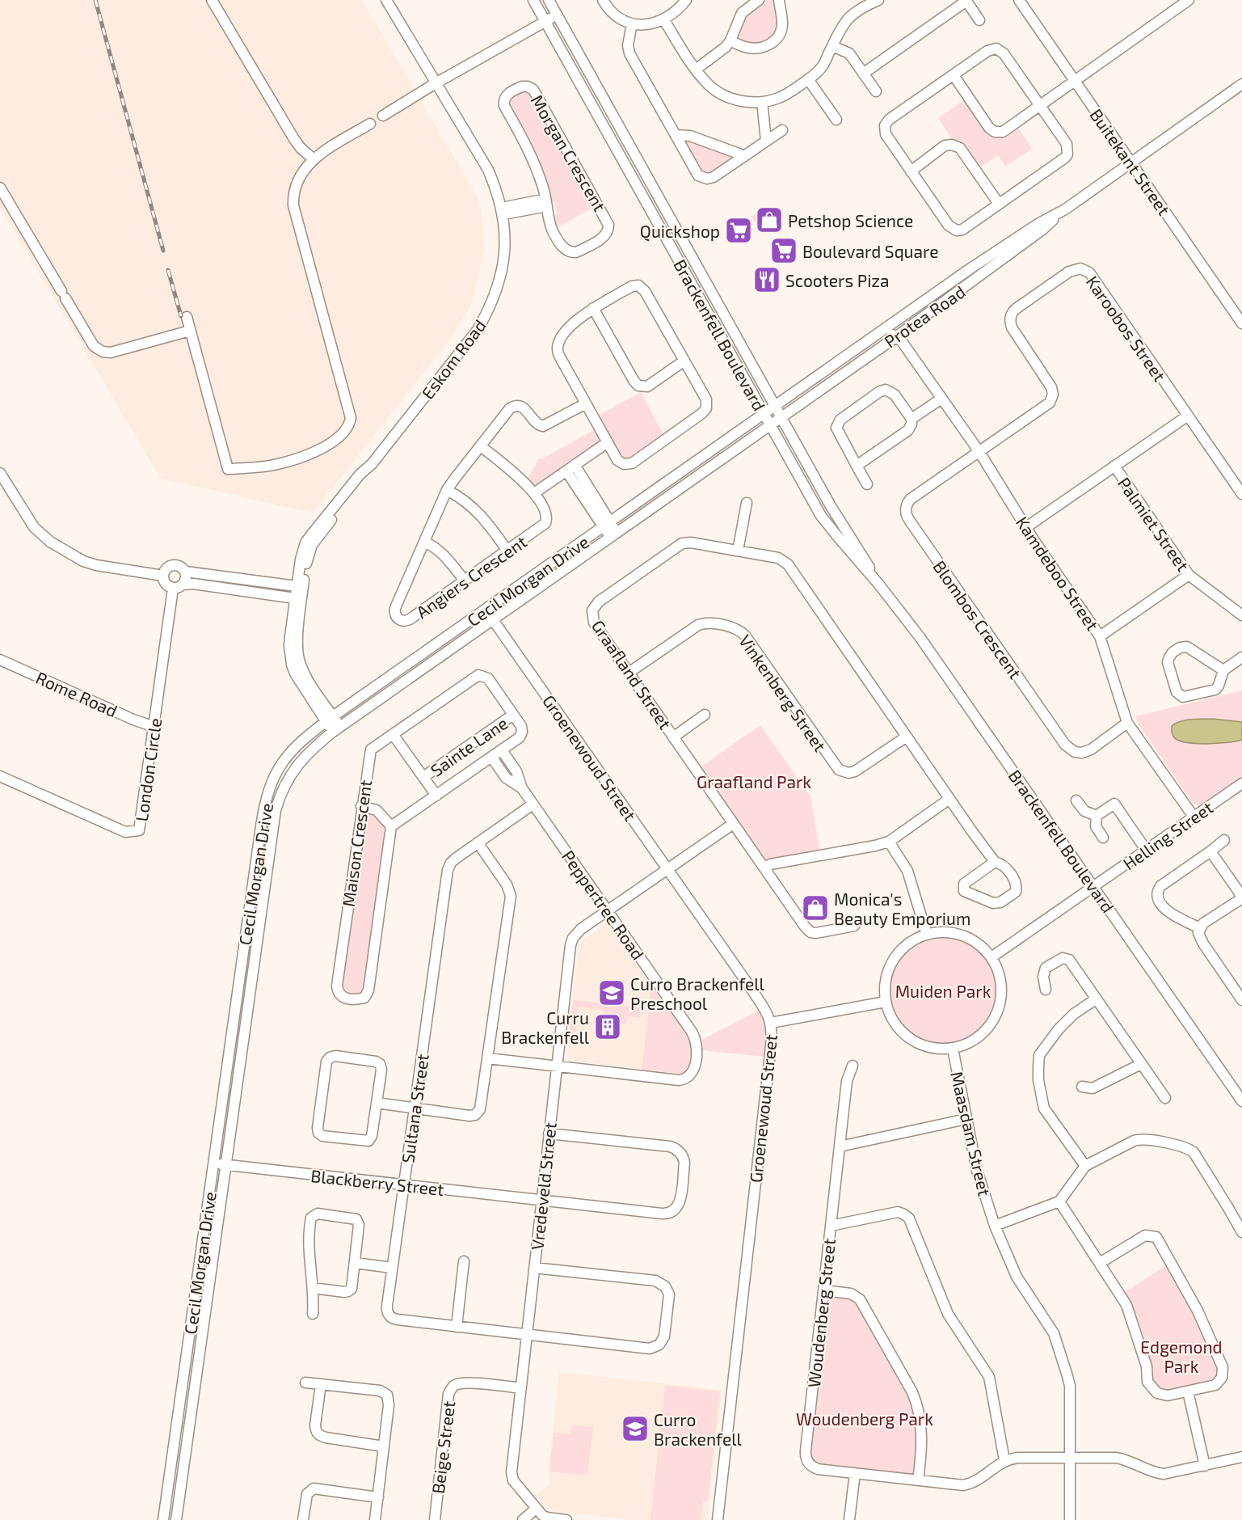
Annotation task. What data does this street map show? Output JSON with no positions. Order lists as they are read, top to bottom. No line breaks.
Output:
{"streets":{"street":["Morgan Crescent","Buitekant Street","Protea Road","Karoobos Street","Brackenfell Boulevard","Eskom Road","Palmiet Street","Kamdeboo Street","Angiers Crescent","Cecil Morgan Drive","Blombos Crescent","Graafland Street","Vinkenberg Street","Rome Road","Sainte Lane","Groenewoud Street","London Circle","Helling Street","Maison Crescent","Peppertree Road","Sultana Street","Maasdam Street","Blackberry Street","Vredeveld Street","Woudenberg Street","Beige Street"]},"crossings":[["Buitekant Street","Protea Road"],["Protea Road","Brackenfell Boulevard"],["Protea Road","Kamdeboo Street"],["Protea Road","Cecil Morgan Drive"],["Karoobos Street","Kamdeboo Street"],["Karoobos Street","Blombos Crescent"],["Brackenfell Boulevard","Cecil Morgan Drive"],["Brackenfell Boulevard","Helling Street"],["Eskom Road","Cecil Morgan Drive"],["Kamdeboo Street","Blombos Crescent"],["Kamdeboo Street","Helling Street"],["Cecil Morgan Drive","Groenewoud Street"],["Cecil Morgan Drive","Blackberry Street"],["Graafland Street","Vinkenberg Street"],["Graafland Street","Vredeveld Street"],["Rome Road","London Circle"],["Sainte Lane","Maison Crescent"],["Groenewoud Street","Vredeveld Street"],["Helling Street","Maasdam Street"],["Peppertree Road","Sultana Street"],["Peppertree Road","Vredeveld Street"],["Sultana Street","Blackberry Street"],["Sultana Street","Vredeveld Street"],["Blackberry Street","Vredeveld Street"],["Vredeveld Street","Beige Street"]],"parks":["Graafland Park","Muiden Park","Edgemond Park","Woudenberg Park"],"places":{"shop":["Petshop Science","Monica's Beauty Emporium"],"supermarket":["Quickshop","Boulevard Square"],"restaurant":["Scooters Piza"],"school or university":["Curro Brackenfell Preschool","Curro Brackenfell"],"building":["Curru Brackenfell"]}}
